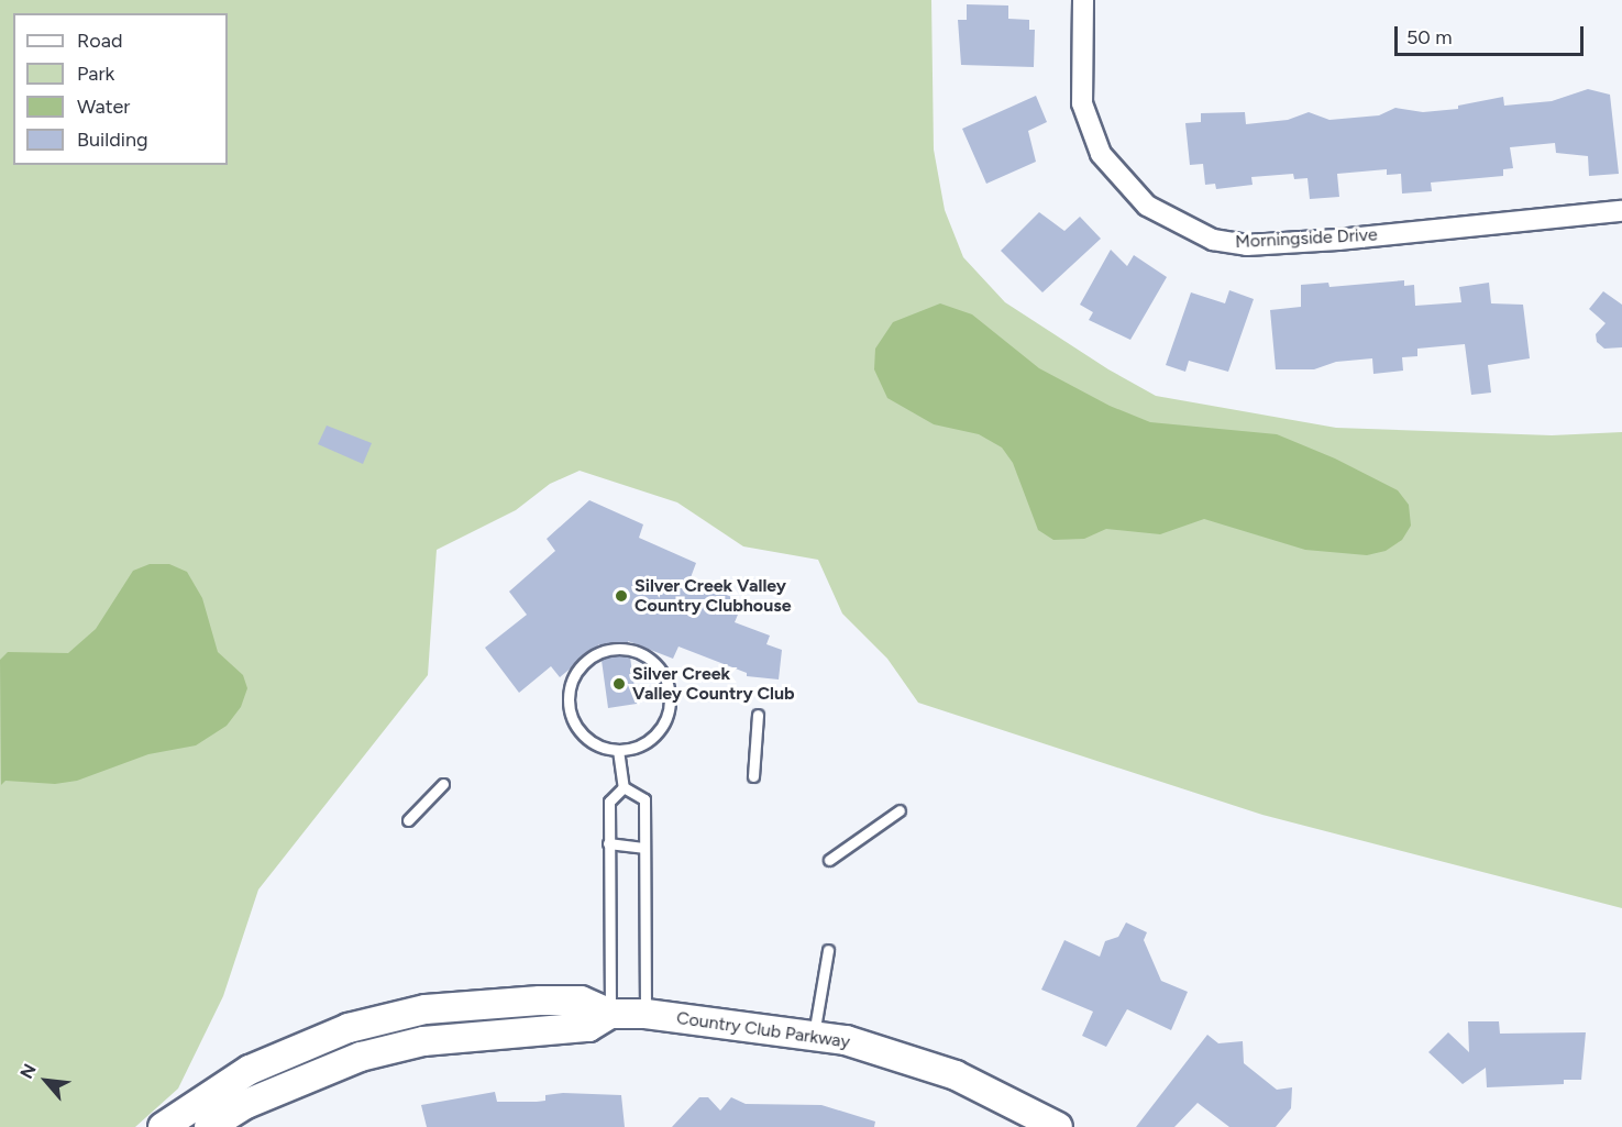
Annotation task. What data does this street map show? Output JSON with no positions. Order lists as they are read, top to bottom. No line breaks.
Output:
{"streets":{"street":["Morningside Drive","Country Club Parkway"]},"places":["Silver Creek Valley Country Clubhouse","Silver Creek Valley Country Club"],"legend":["Road","Park","Water","Building"],"scale_bar":"50 m","north":"top left"}
